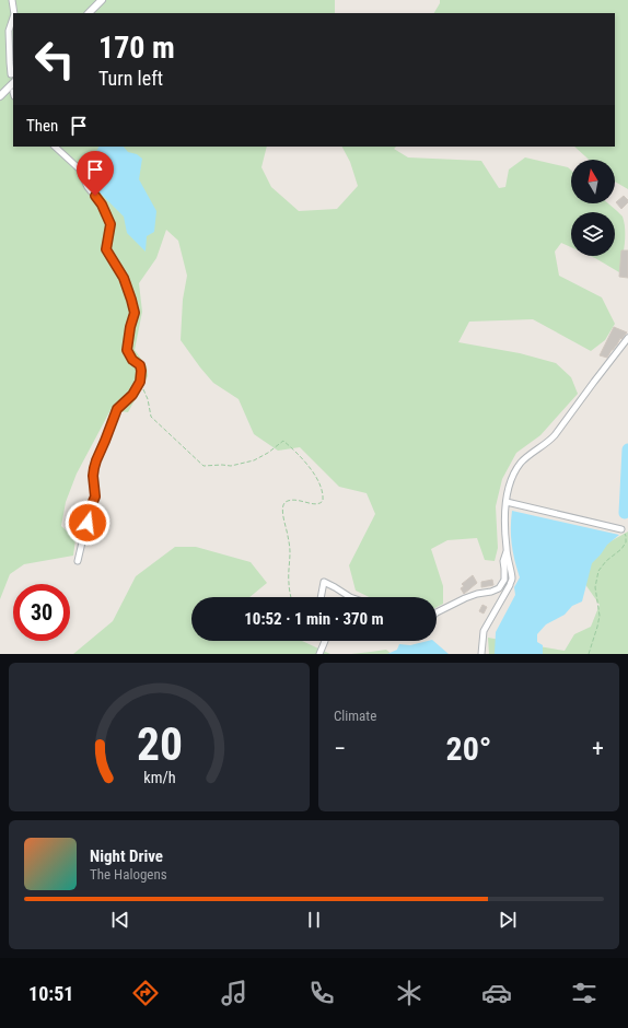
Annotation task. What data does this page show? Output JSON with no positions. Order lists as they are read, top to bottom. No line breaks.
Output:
{"north":"top","page":{"turn":["170 m","Turn left"],"then":"Then","limit":"30","trip":"10:52 · 1 min · 370 m","tile":"Climate","heat":["−","20°","+"],"song":["Night Drive","The Halogens"],"tabs":"10:51","gauge":["20","km/h"]}}
